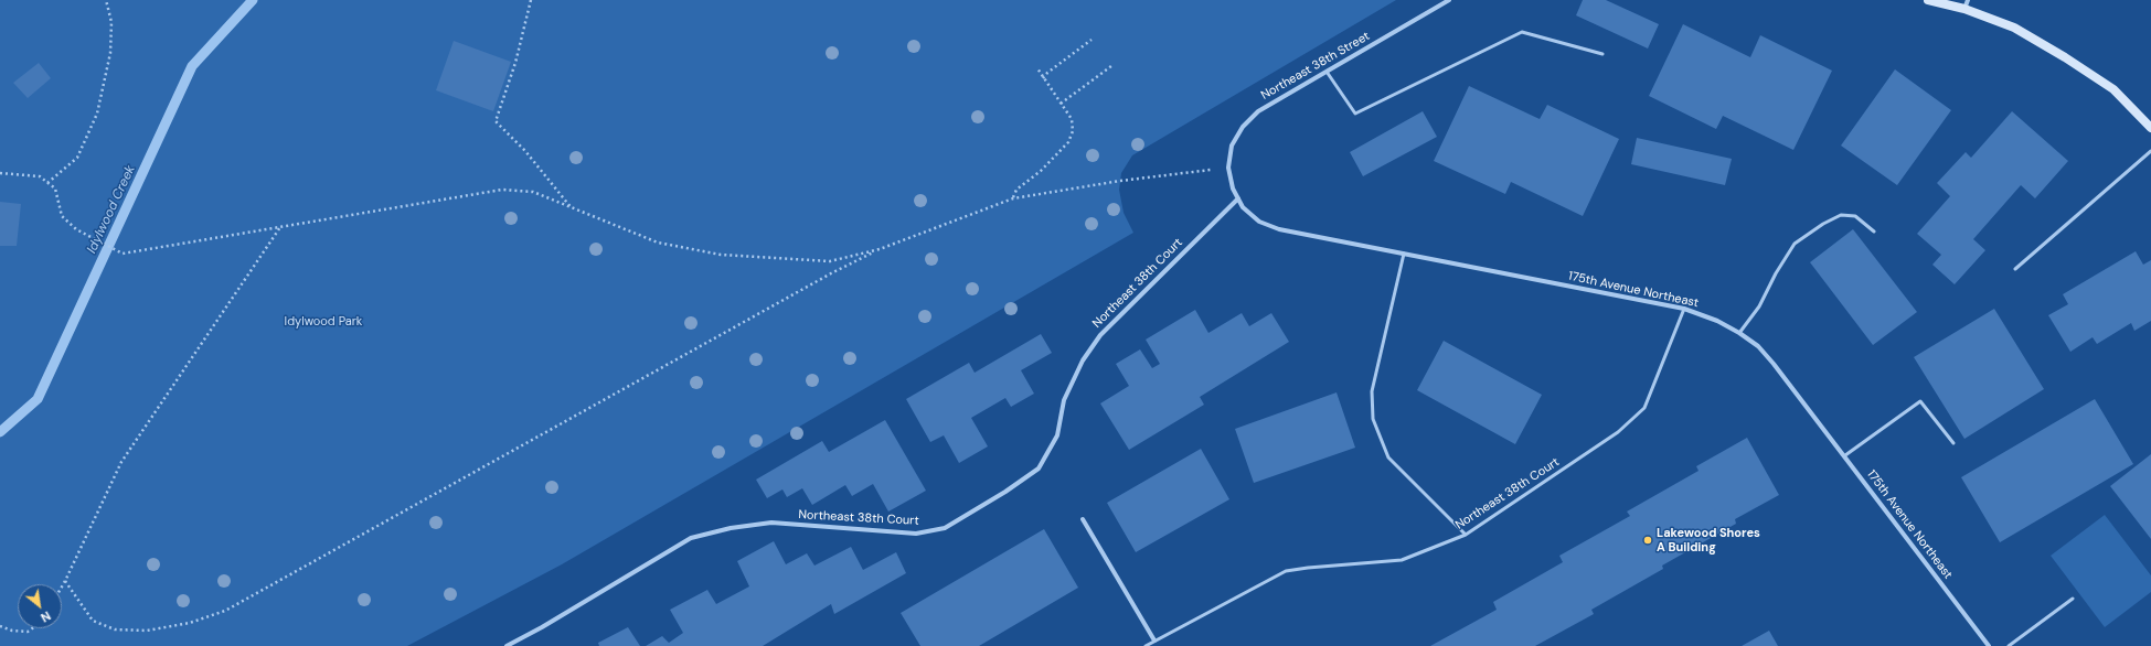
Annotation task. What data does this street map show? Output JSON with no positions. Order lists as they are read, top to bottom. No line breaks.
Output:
{"streets":{"street":["Northeast 38th Street","Northeast 38th Court","175th Avenue Northeast"]},"crossings":[["Northeast 38th Street","175th Avenue Northeast"],["Northeast 38th Court","175th Avenue Northeast"]],"water":["Idylwood Creek"],"parks":["Idylwood Park"],"places":["Lakewood Shores A Building"],"north":"bottom right"}
